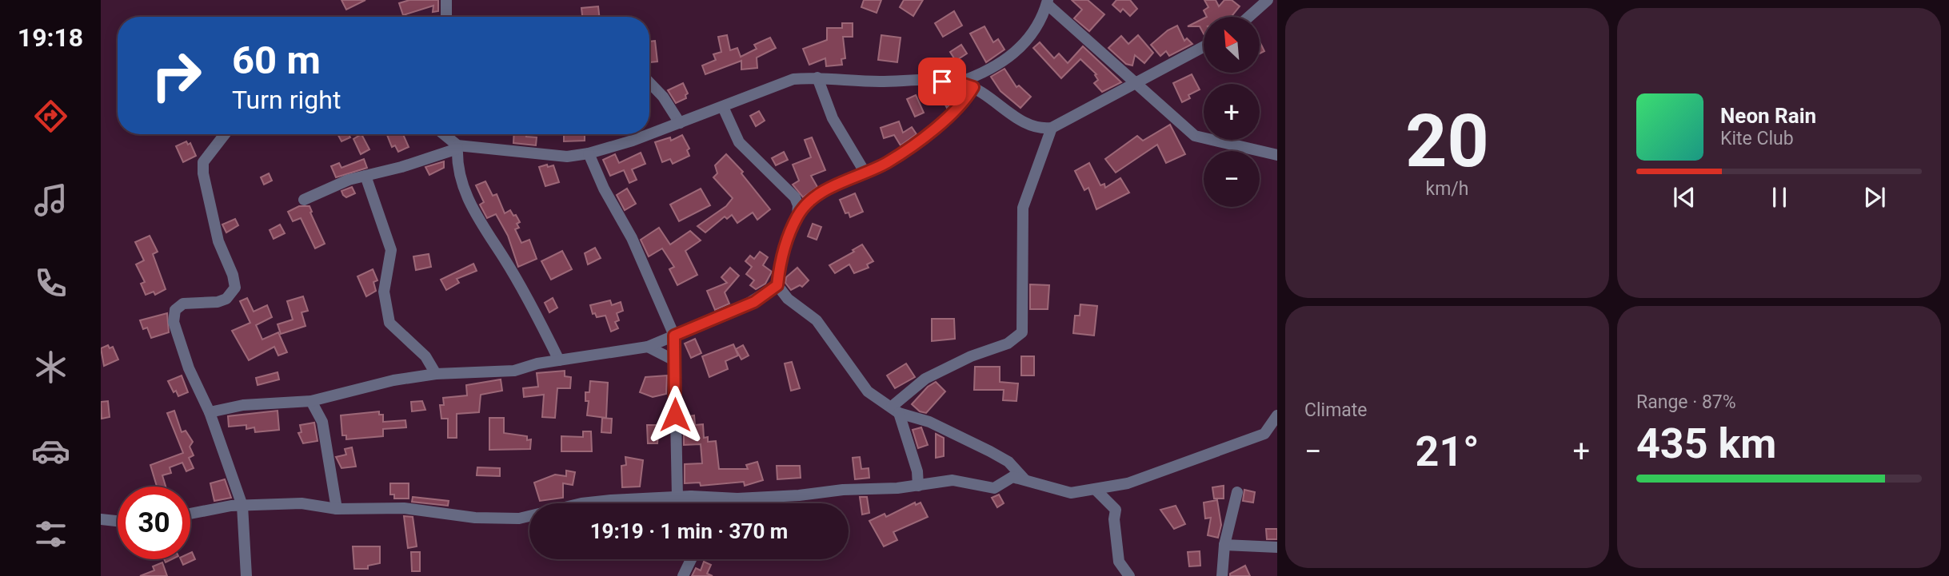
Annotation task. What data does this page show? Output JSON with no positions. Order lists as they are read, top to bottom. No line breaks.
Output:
{"north":"top left","page":{"tabs":"19:18","tile":[["20","km/h"],"Climate",["Range · 87%","435 km"]],"map_buttons":["+","−"],"turn":["60 m","Turn right"],"song":["Neon Rain","Kite Club"],"heat":["−","21°","+"],"limit":"30","trip":"19:19 · 1 min · 370 m"}}
